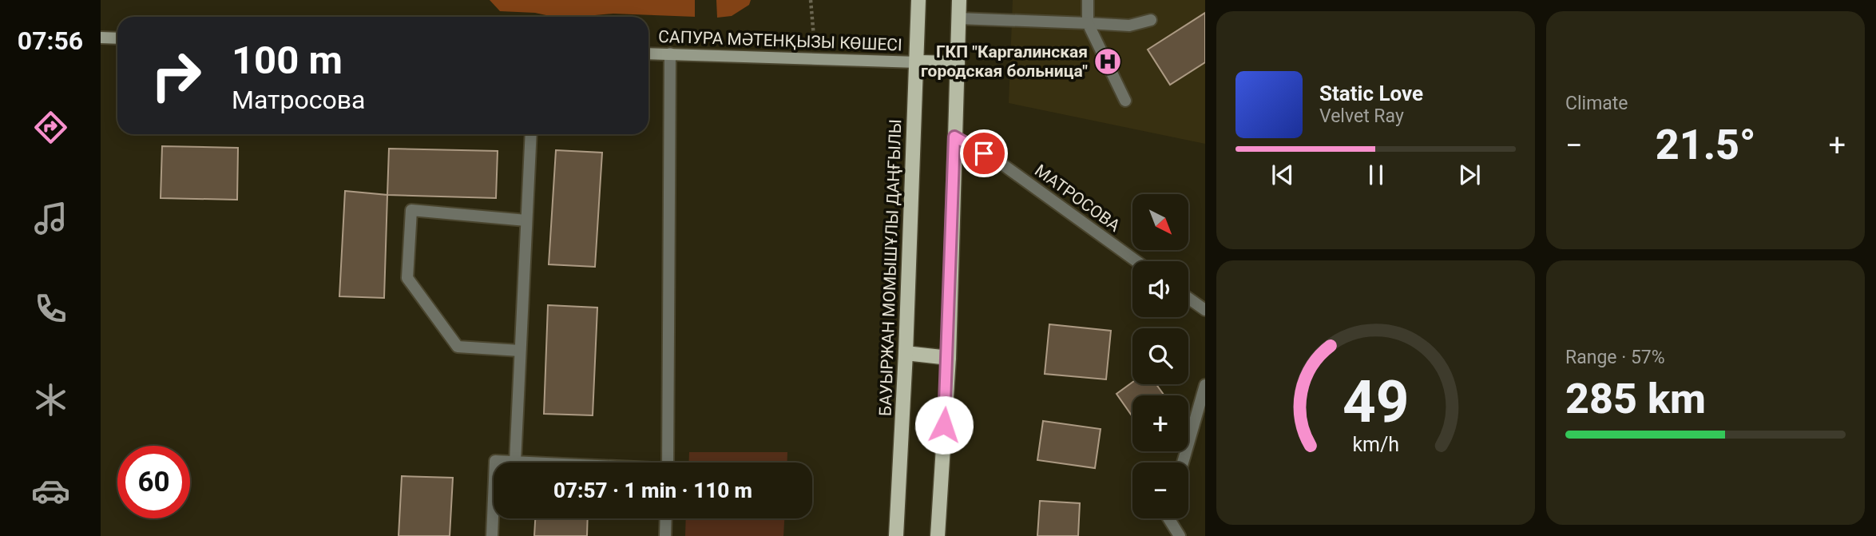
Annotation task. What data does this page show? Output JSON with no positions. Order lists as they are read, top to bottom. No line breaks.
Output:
{"streets":{"main road":["БАУЫРЖАН МОМЫШҰЛЫ ДАҢҒЫЛЫ"],"street":["САПУРА МӘТЕНҚЫЗЫ КӨШЕСІ","МАТРОСОВА"]},"crossings":[["САПУРА МӘТЕНҚЫЗЫ КӨШЕСІ","БАУЫРЖАН МОМЫШҰЛЫ ДАҢҒЫЛЫ"]],"places":{"hospital":["ГКП \"Каргалинская городская больница\""]},"north":"bottom right","page":{"tabs":"07:56","tile":["Climate",["Range · 57%","285 km"]],"turn":["100 m","Матросова"],"song":["Static Love","Velvet Ray"],"heat":["−","21.5°","+"],"map_buttons":["+","−"],"limit":"60","trip":"07:57 · 1 min · 110 m","gauge":["49","km/h"]}}
